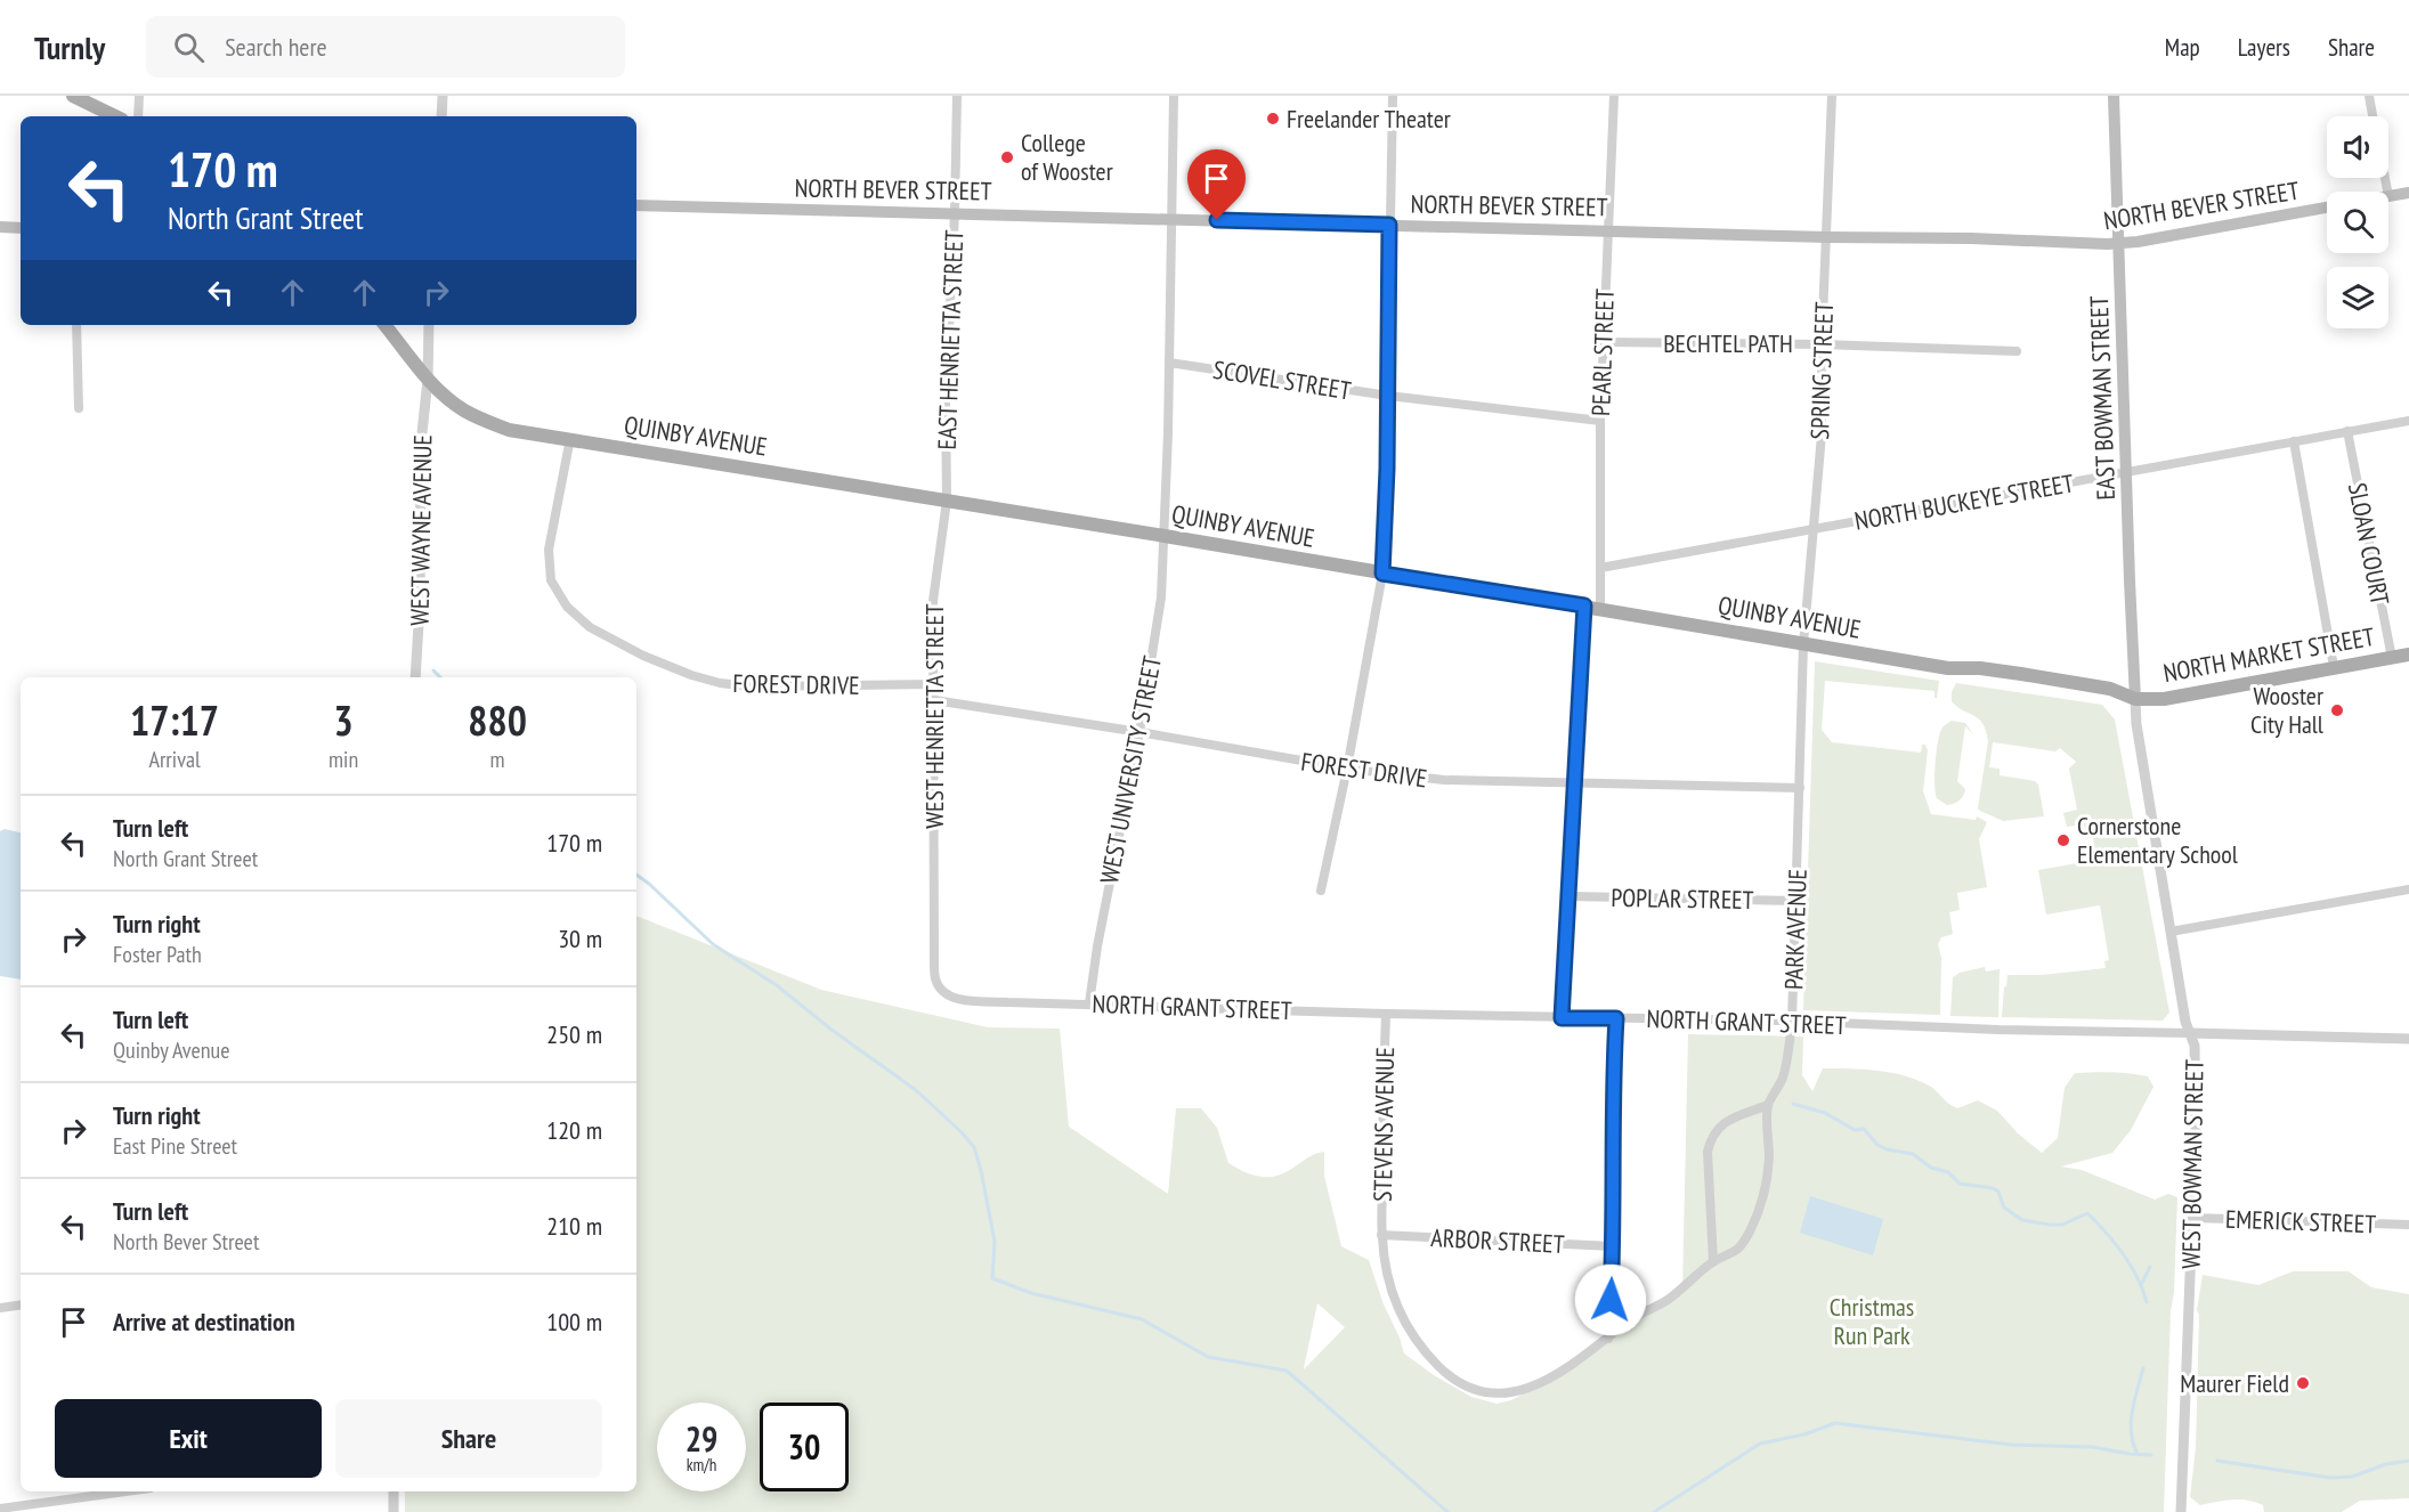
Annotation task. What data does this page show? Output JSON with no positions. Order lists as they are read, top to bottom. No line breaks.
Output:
{"streets":{"main road":["NORTH BEVER STREET","EAST BOWMAN STREET","QUINBY AVENUE","NORTH MARKET STREET"],"street":["EAST HENRIETTA STREET","BECHTEL PATH","PEARL STREET","SPRING STREET","SCOVEL STREET","NORTH BUCKEYE STREET","WEST WAYNE AVENUE","SLOAN COURT","FOREST DRIVE","WEST HENRIETTA STREET","WEST UNIVERSITY STREET","POPLAR STREET","PARK AVENUE","NORTH GRANT STREET","STEVENS AVENUE","WEST BOWMAN STREET","EMERICK STREET","ARBOR STREET"]},"crossings":[["NORTH BEVER STREET","EAST HENRIETTA STREET"],["NORTH BEVER STREET","PEARL STREET"],["NORTH BEVER STREET","SPRING STREET"],["NORTH BEVER STREET","EAST BOWMAN STREET"],["NORTH BEVER STREET","WEST UNIVERSITY STREET"],["EAST HENRIETTA STREET","QUINBY AVENUE"],["EAST HENRIETTA STREET","WEST HENRIETTA STREET"],["BECHTEL PATH","PEARL STREET"],["BECHTEL PATH","SPRING STREET"],["PEARL STREET","SCOVEL STREET"],["PEARL STREET","QUINBY AVENUE"],["PEARL STREET","NORTH BUCKEYE STREET"],["SPRING STREET","QUINBY AVENUE"],["SPRING STREET","NORTH BUCKEYE STREET"],["SPRING STREET","PARK AVENUE"],["SCOVEL STREET","WEST UNIVERSITY STREET"],["EAST BOWMAN STREET","QUINBY AVENUE"],["EAST BOWMAN STREET","NORTH BUCKEYE STREET"],["EAST BOWMAN STREET","NORTH MARKET STREET"],["EAST BOWMAN STREET","WEST BOWMAN STREET"],["QUINBY AVENUE","WEST WAYNE AVENUE"],["QUINBY AVENUE","NORTH MARKET STREET"],["QUINBY AVENUE","FOREST DRIVE"],["QUINBY AVENUE","WEST HENRIETTA STREET"],["QUINBY AVENUE","WEST UNIVERSITY STREET"],["QUINBY AVENUE","PARK AVENUE"],["QUINBY AVENUE","WEST BOWMAN STREET"],["NORTH BUCKEYE STREET","SLOAN COURT"],["SLOAN COURT","NORTH MARKET STREET"],["NORTH MARKET STREET","WEST BOWMAN STREET"],["FOREST DRIVE","WEST HENRIETTA STREET"],["FOREST DRIVE","WEST UNIVERSITY STREET"],["FOREST DRIVE","PARK AVENUE"],["WEST HENRIETTA STREET","NORTH GRANT STREET"],["WEST UNIVERSITY STREET","NORTH GRANT STREET"],["POPLAR STREET","PARK AVENUE"],["PARK AVENUE","NORTH GRANT STREET"],["PARK AVENUE","STEVENS AVENUE"],["NORTH GRANT STREET","STEVENS AVENUE"],["NORTH GRANT STREET","WEST BOWMAN STREET"],["STEVENS AVENUE","ARBOR STREET"],["WEST BOWMAN STREET","EMERICK STREET"]],"parks":["Christmas Run Park"],"places":["Freelander Theater","College of Wooster","Wooster City Hall","Cornerstone Elementary School","Maurer Field"],"page":{"header":"Turnly","search":"Search here","nav":["Map","Layers","Share"],"turn":["170 m","North Grant Street"],"eta":["17:17","Arrival","3","min","880","m"],"list":[{"name":"Turn left","note":"North Grant Street","value":"170 m"},{"name":"Turn right","note":"Foster Path","value":"30 m"},{"name":"Turn left","note":"Quinby Avenue","value":"250 m"},{"name":"Turn right","note":"East Pine Street","value":"120 m"},{"name":"Turn left","note":"North Bever Street","value":"210 m"},{"name":"Arrive at destination","value":"100 m"}],"buttons":["Exit","Share"],"speed":"29 km/h","limit":"30"}}
